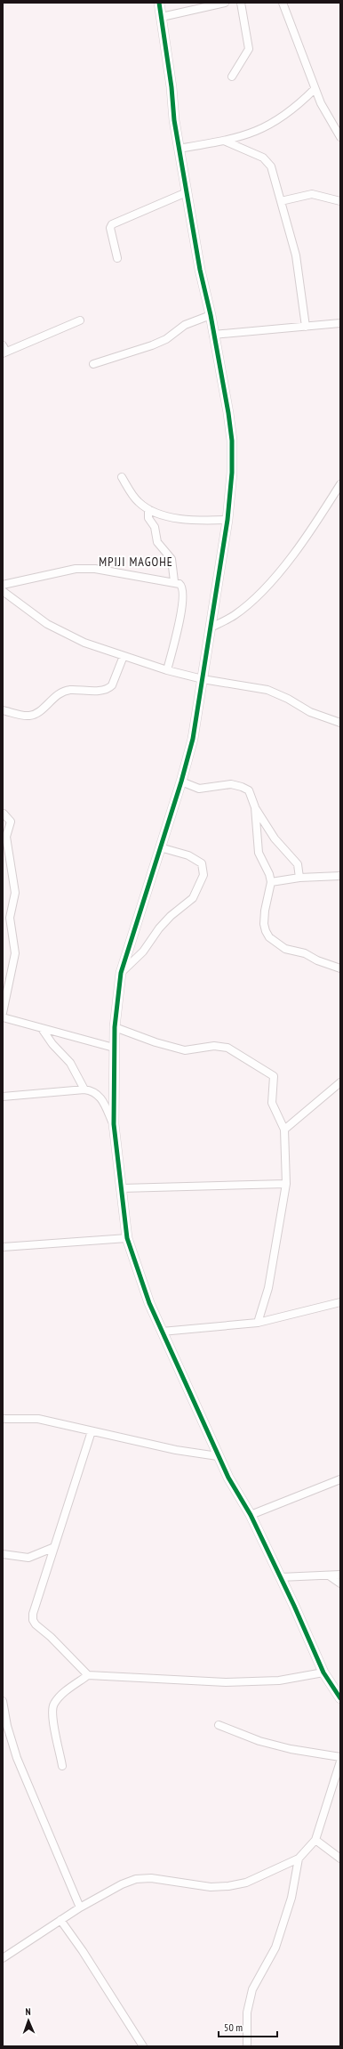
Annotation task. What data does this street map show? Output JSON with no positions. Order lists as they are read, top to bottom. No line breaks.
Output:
{"districts":["MPIJI MAGOHE"],"scale_bar":"50 m","north":"top"}
